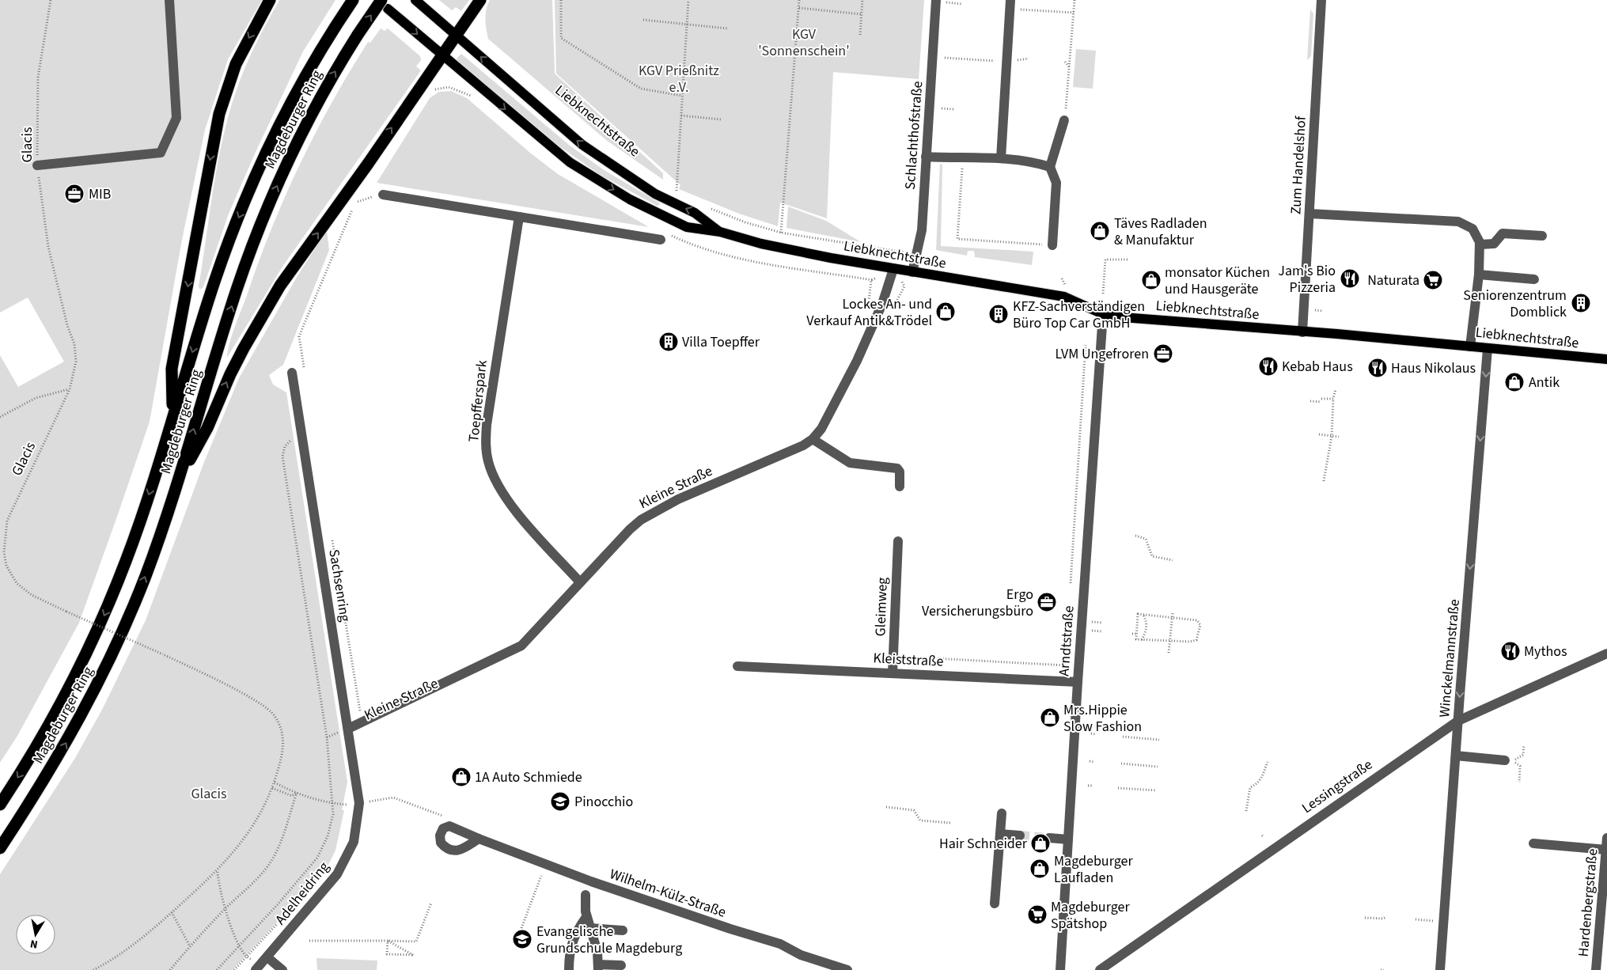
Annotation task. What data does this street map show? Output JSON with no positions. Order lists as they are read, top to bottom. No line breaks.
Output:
{"streets":{"highway":["Magdeburger Ring"],"main road":["Liebknechtstraße"],"street":["Schlachthofstraße","Zum Handelshof","Toepfferspark","Kleine Straße","Sachsenring","Gleimweg","Arndtstraße","Winckelmannstraße","Kleiststraße","Lessingstraße","Adelheidring","Wilhelm-Külz-Straße","Hardenbergstraße"],"path":["Glacis"]},"crossings":[["Magdeburger Ring","Liebknechtstraße"],["Liebknechtstraße","Schlachthofstraße"],["Liebknechtstraße","Zum Handelshof"],["Liebknechtstraße","Kleine Straße"],["Liebknechtstraße","Arndtstraße"],["Liebknechtstraße","Winckelmannstraße"],["Toepfferspark","Kleine Straße"],["Kleine Straße","Sachsenring"],["Sachsenring","Adelheidring"],["Gleimweg","Kleiststraße"],["Arndtstraße","Kleiststraße"],["Winckelmannstraße","Lessingstraße"]],"one_way":["Winckelmannstraße"],"parks":["KGV 'Sonnenschein'","KGV Prießnitz e.V.","Glacis"],"places":{"office":["MIB","LVM Ungefroren","Ergo Versicherungsbüro"],"shop":["Täves Radladen & Manufaktur","monsator Küchen und Hausgeräte","Lockes An- und Verkauf Antik&Trödel","Antik","Mrs.Hippie Slow Fashion","1A Auto Schmiede","Hair Schneider","Magdeburger Laufladen"],"restaurant":["Jam's Bio Pizzeria","Kebab Haus","Haus Nikolaus","Mythos"],"supermarket":["Naturata","Magdeburger Spätshop"],"building":["Seniorenzentrum Domblick","KFZ-Sachverständigen Büro Top Car GmbH","Villa Toepffer"],"school or university":["Pinocchio","Evangelische Grundschule Magdeburg"]},"north":"bottom"}
